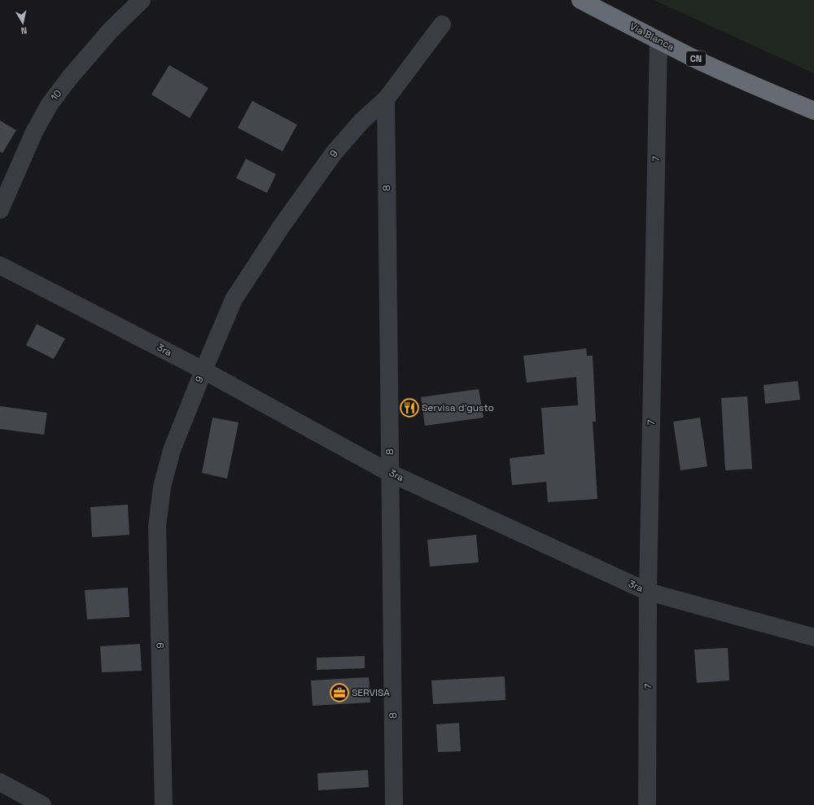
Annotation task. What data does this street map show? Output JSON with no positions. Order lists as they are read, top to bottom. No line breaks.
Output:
{"streets":{"highway":["Vía Blanca","CN"],"street":["10","9","7","8","3ra"]},"crossings":[["Vía Blanca","7"],["9","8"],["9","3ra"],["7","3ra"],["8","3ra"]],"places":{"restaurant":["Servisa d'gusto"],"office":["SERVISA"]},"north":"bottom"}
